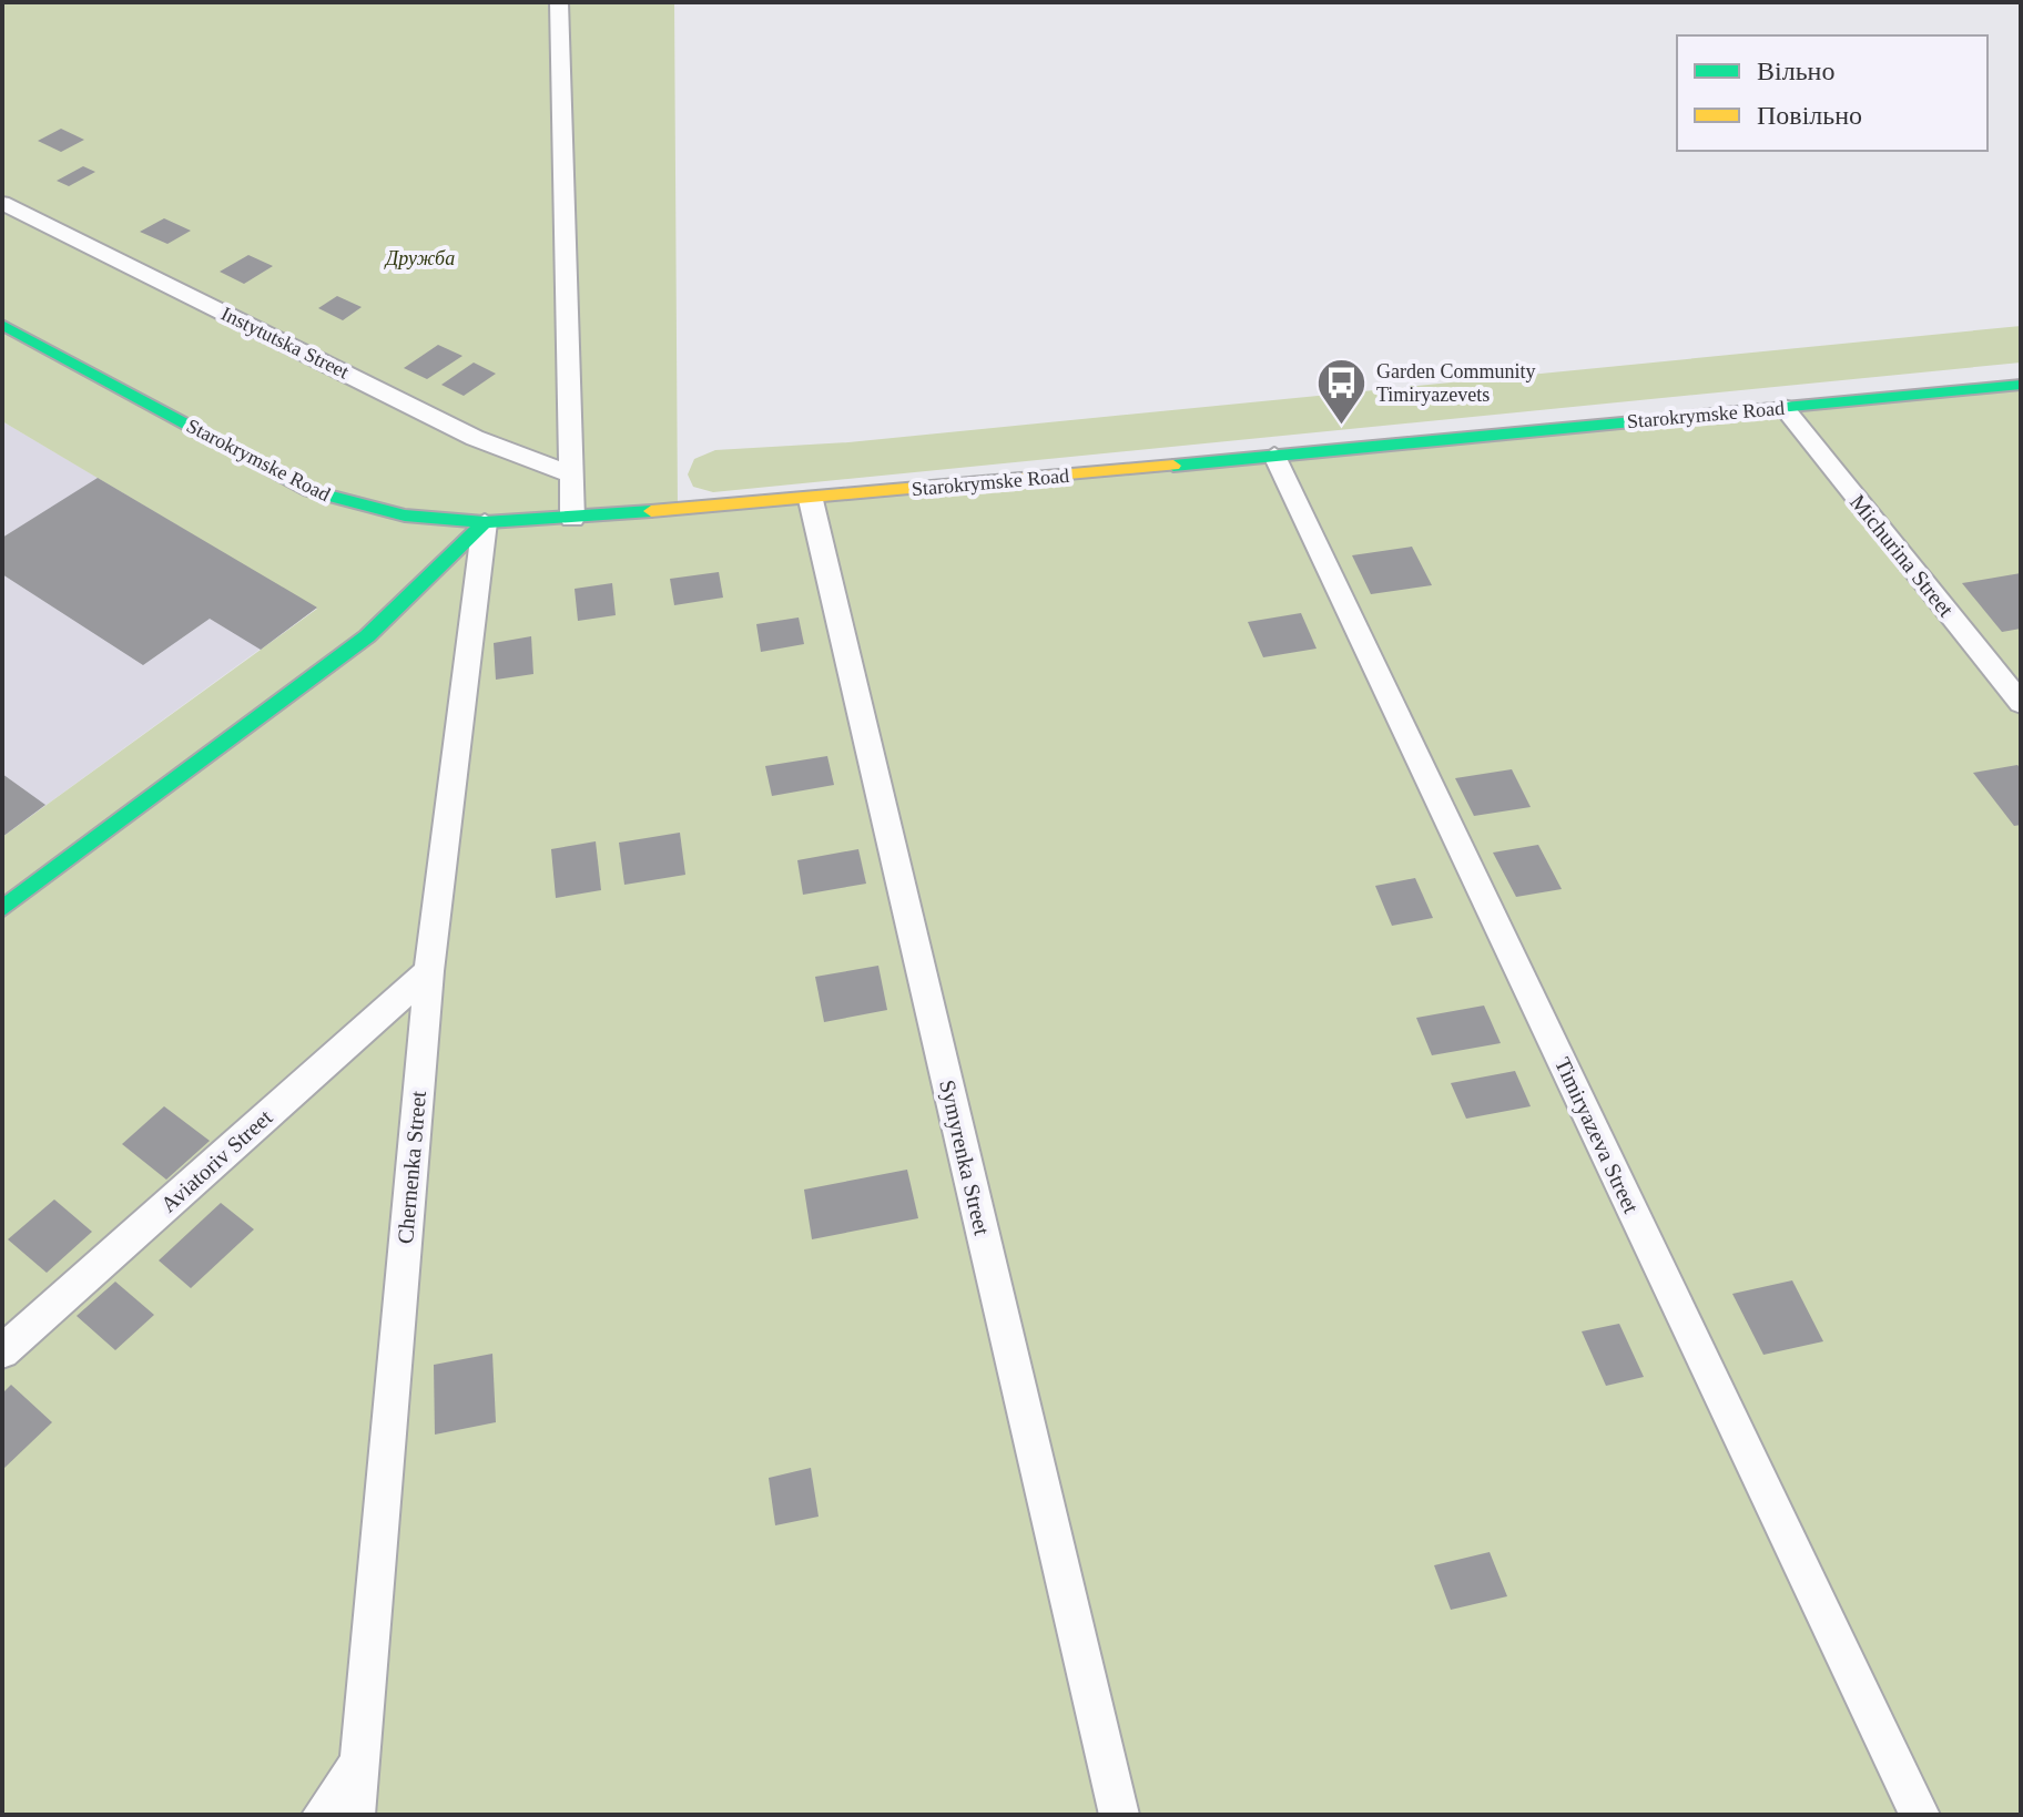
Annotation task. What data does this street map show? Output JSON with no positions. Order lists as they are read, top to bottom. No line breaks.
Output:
{"streets":{"street":["Starokrymske Road"],"lane":["Instytutska Street","Michurina Street","Timiryazeva Street","Symyrenka Street","Aviatoriv Street","Chernenka Street"]},"crossings":[["Starokrymske Road","Michurina Street"],["Starokrymske Road","Timiryazeva Street"],["Starokrymske Road","Symyrenka Street"],["Starokrymske Road","Chernenka Street"],["Aviatoriv Street","Chernenka Street"]],"parks":["Дружба"],"places":{"bus stop":["Garden Community Timiryazevets"]},"legend":["Вільно","Повільно"]}
